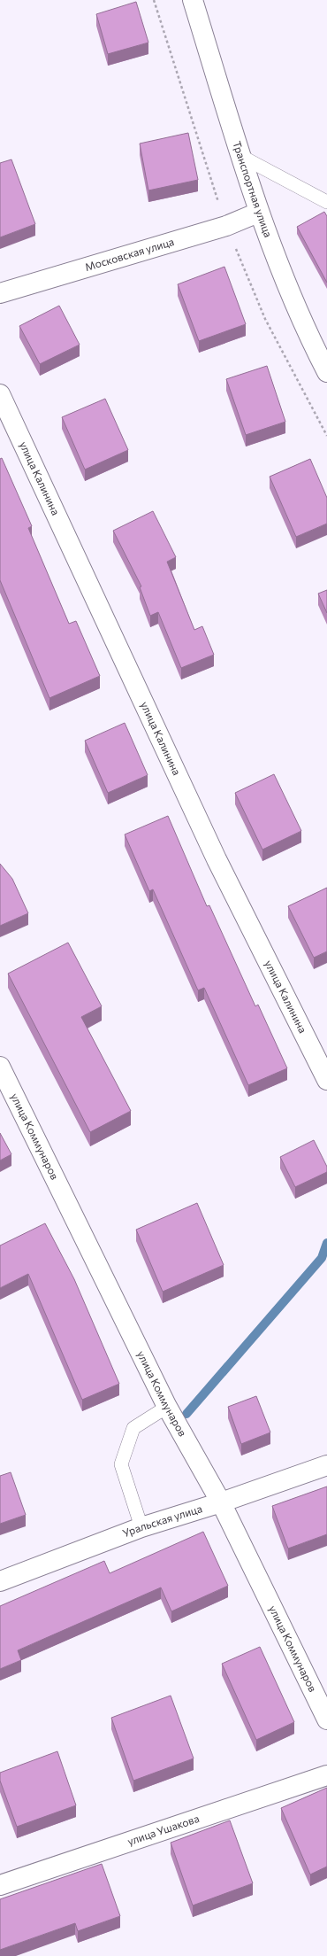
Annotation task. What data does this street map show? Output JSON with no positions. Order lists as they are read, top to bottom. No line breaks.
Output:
{"streets":{"street":["Транспортная улица","Московская улица","улица Калинина","улица Коммунаров","Уральская улица","улица Ушакова"]},"crossings":[["Транспортная улица","Московская улица"],["улица Коммунаров","Уральская улица"]]}
